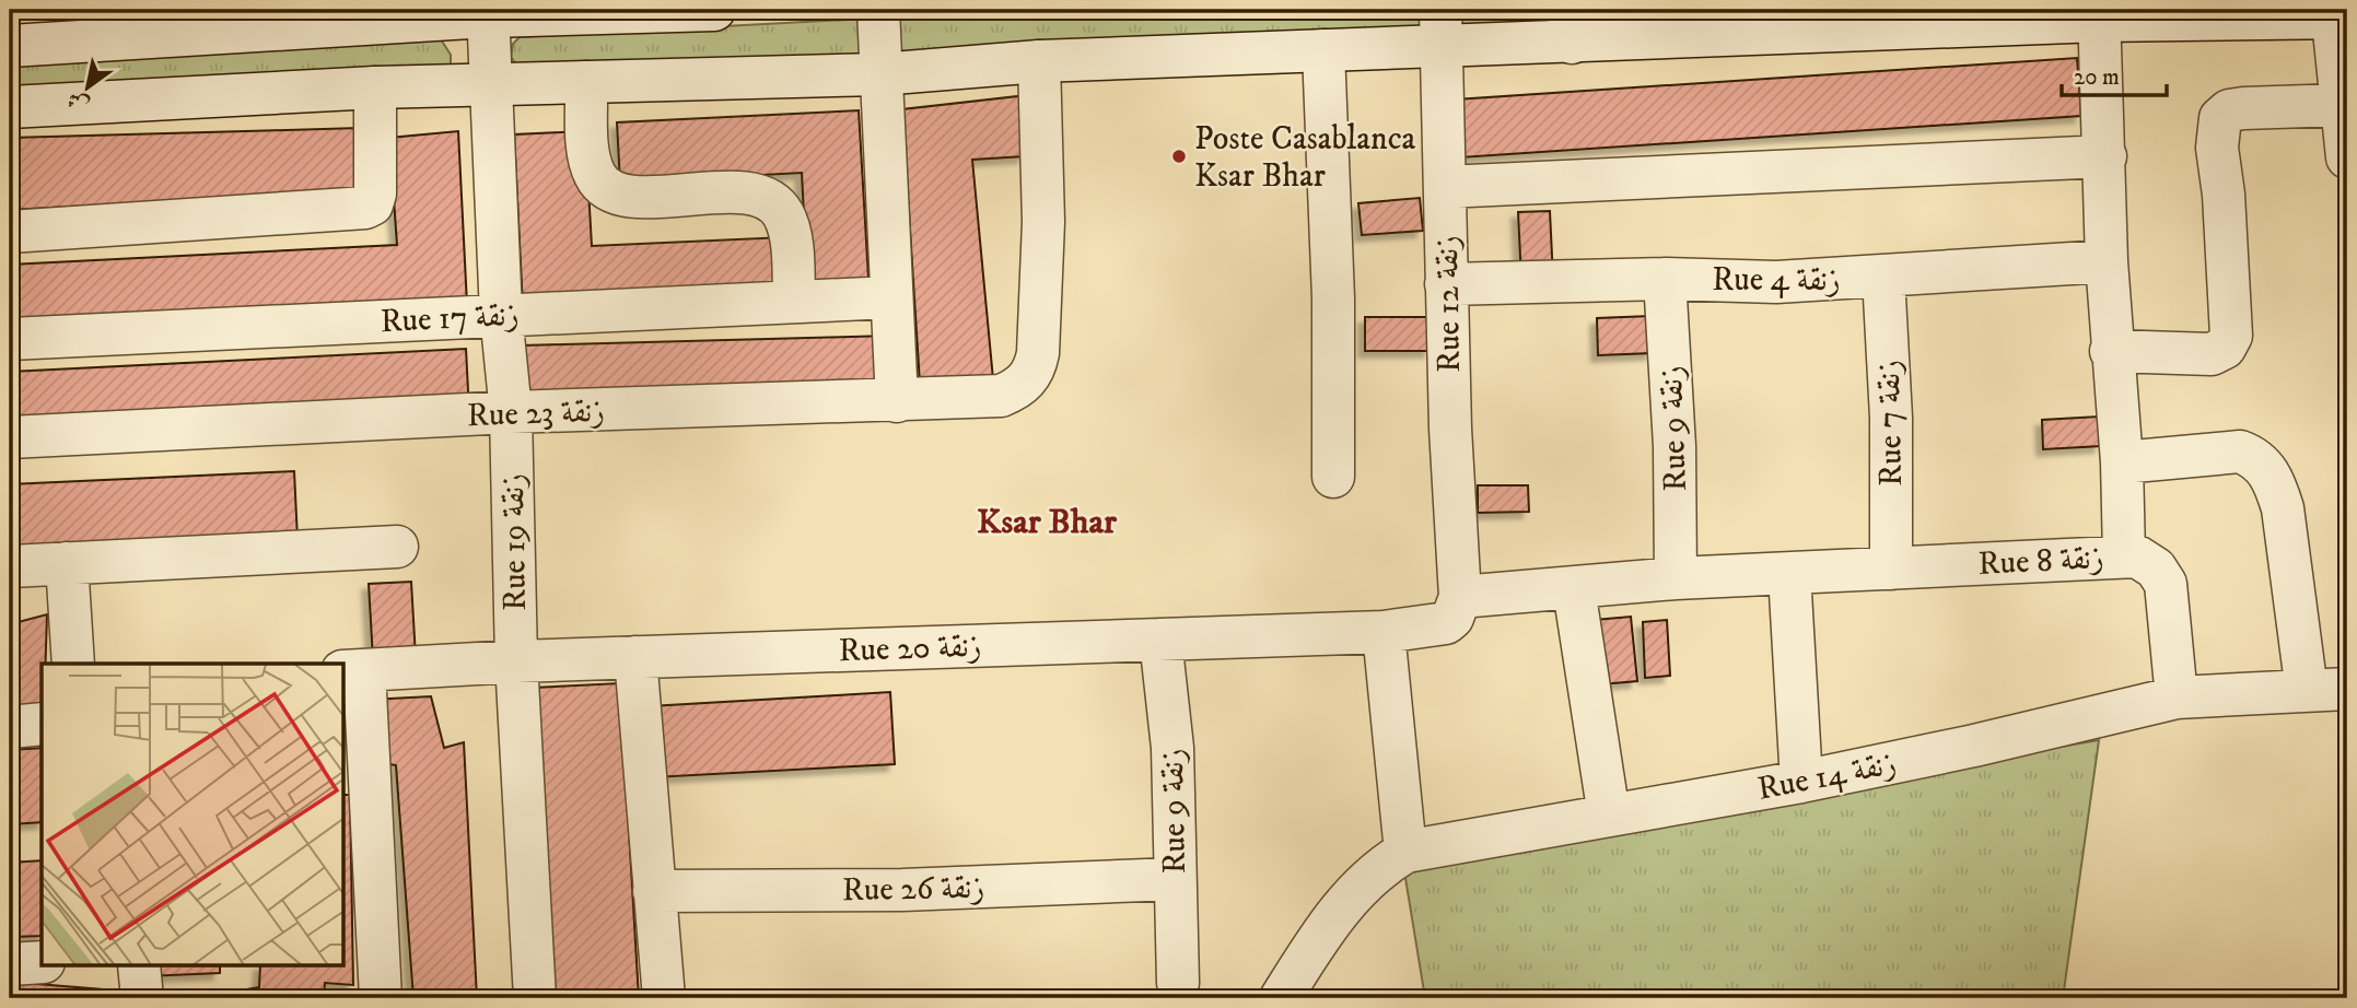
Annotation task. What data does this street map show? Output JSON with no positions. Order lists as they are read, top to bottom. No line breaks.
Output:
{"streets":{"street":["Rue 4 زنقة","Rue 12 زنقة","Rue 17 زنقة","Rue 23 زنقة","Rue 7 زنقة","Rue 9 زنقة","Rue 19 زنقة","Rue 8 زنقة","Rue 20 زنقة","Rue 14 زنقة","Rue 26 زنقة"]},"crossings":[["Rue 4 زنقة","Rue 12 زنقة"],["Rue 4 زنقة","Rue 7 زنقة"],["Rue 4 زنقة","Rue 9 زنقة"],["Rue 4 زنقة","Rue 8 زنقة"],["Rue 12 زنقة","Rue 8 زنقة"],["Rue 12 زنقة","Rue 20 زنقة"],["Rue 17 زنقة","Rue 19 زنقة"],["Rue 23 زنقة","Rue 19 زنقة"],["Rue 7 زنقة","Rue 8 زنقة"],["Rue 9 زنقة","Rue 8 زنقة"],["Rue 9 زنقة","Rue 20 زنقة"],["Rue 9 زنقة","Rue 26 زنقة"],["Rue 19 زنقة","Rue 20 زنقة"],["Rue 8 زنقة","Rue 20 زنقة"]],"districts":["Ksar Bhar"],"places":["Poste Casablanca Ksar Bhar"],"scale_bar":"20 m","north":"bottom left"}
